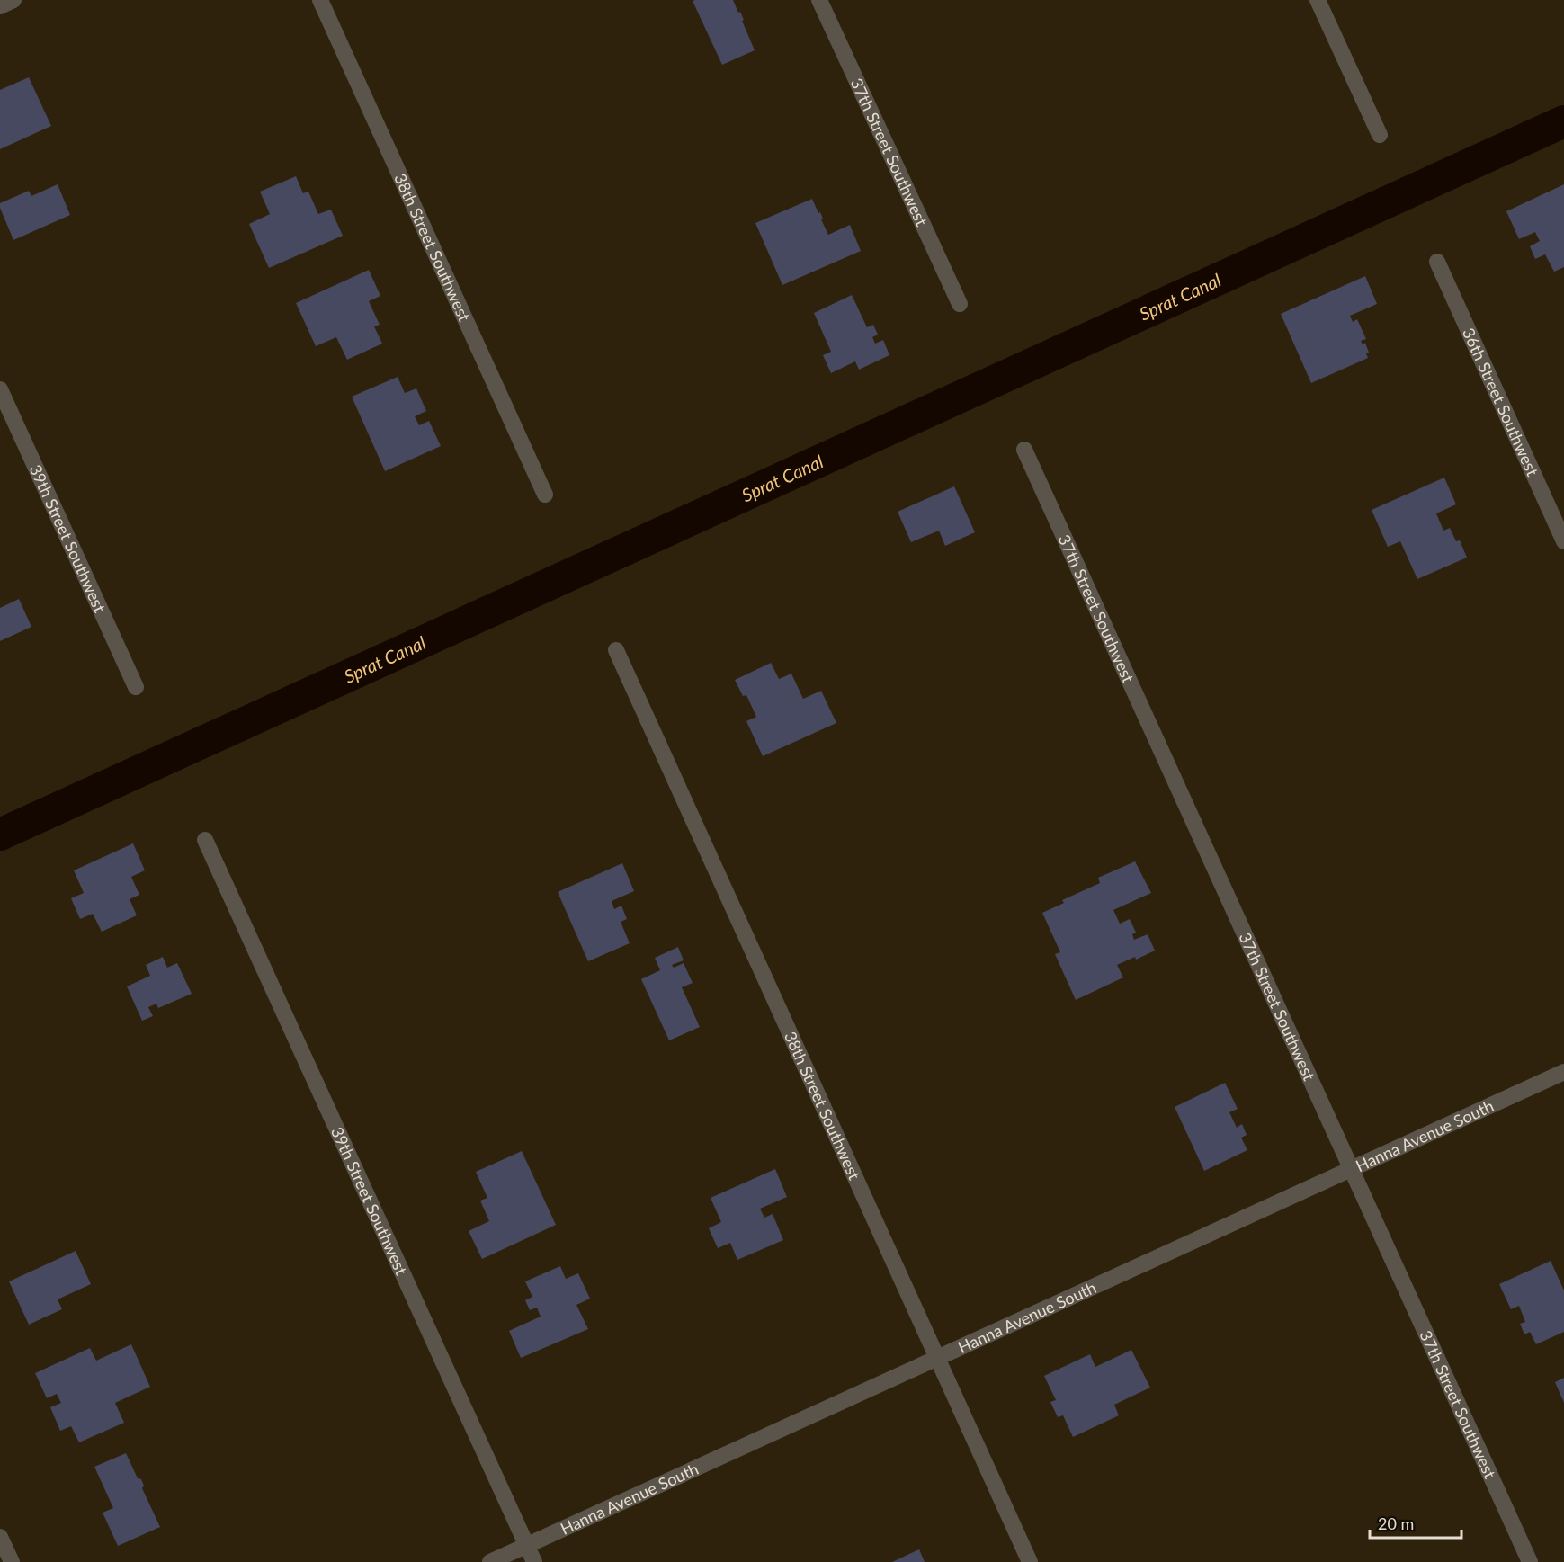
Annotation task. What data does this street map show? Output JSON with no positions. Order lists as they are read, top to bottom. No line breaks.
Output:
{"streets":{"street":["37th Street Southwest","38th Street Southwest","36th Street Southwest","39th Street Southwest","Hanna Avenue South"]},"crossings":[["37th Street Southwest","Hanna Avenue South"],["38th Street Southwest","Hanna Avenue South"],["39th Street Southwest","Hanna Avenue South"]],"water":["Sprat Canal"],"scale_bar":"20 m"}
